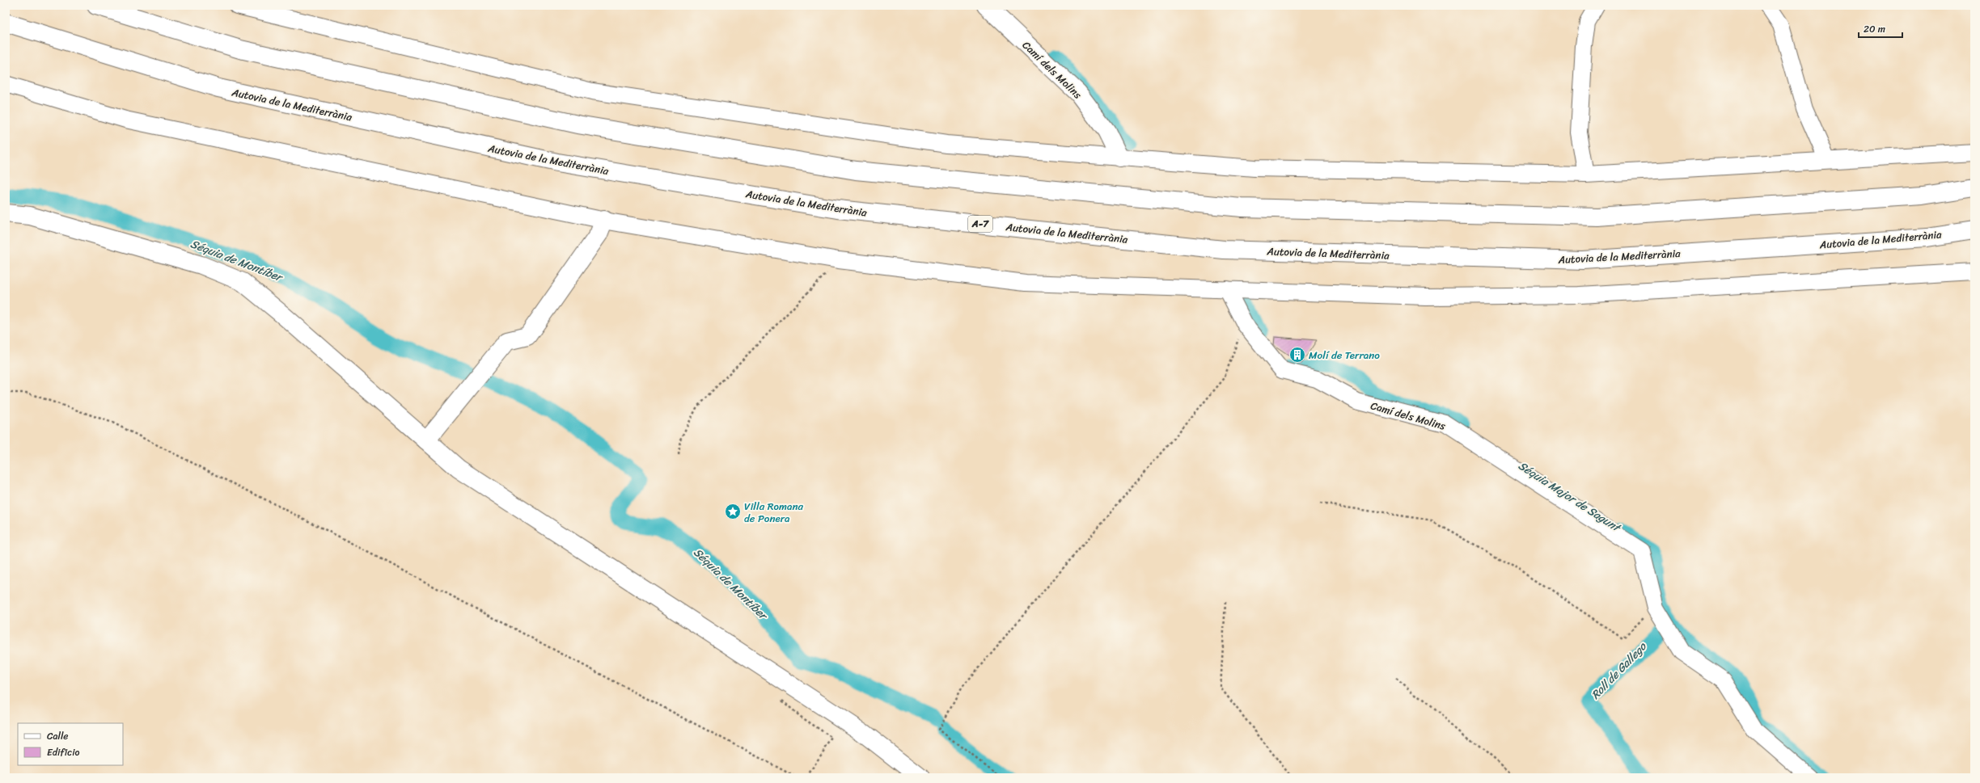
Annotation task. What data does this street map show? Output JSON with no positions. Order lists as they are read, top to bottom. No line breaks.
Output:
{"streets":{"main road":["Camí dels Molins","Autovia de la Mediterrània","A-7"]},"water":["Séquia de Montíber","Séquia Major de Sagunt","Roll de Gallego"],"places":{"building":["Molí de Terrano"],"place":["Villa Romana de Ponera"]},"legend":["Calle","Edificio"],"scale_bar":"20 m"}
